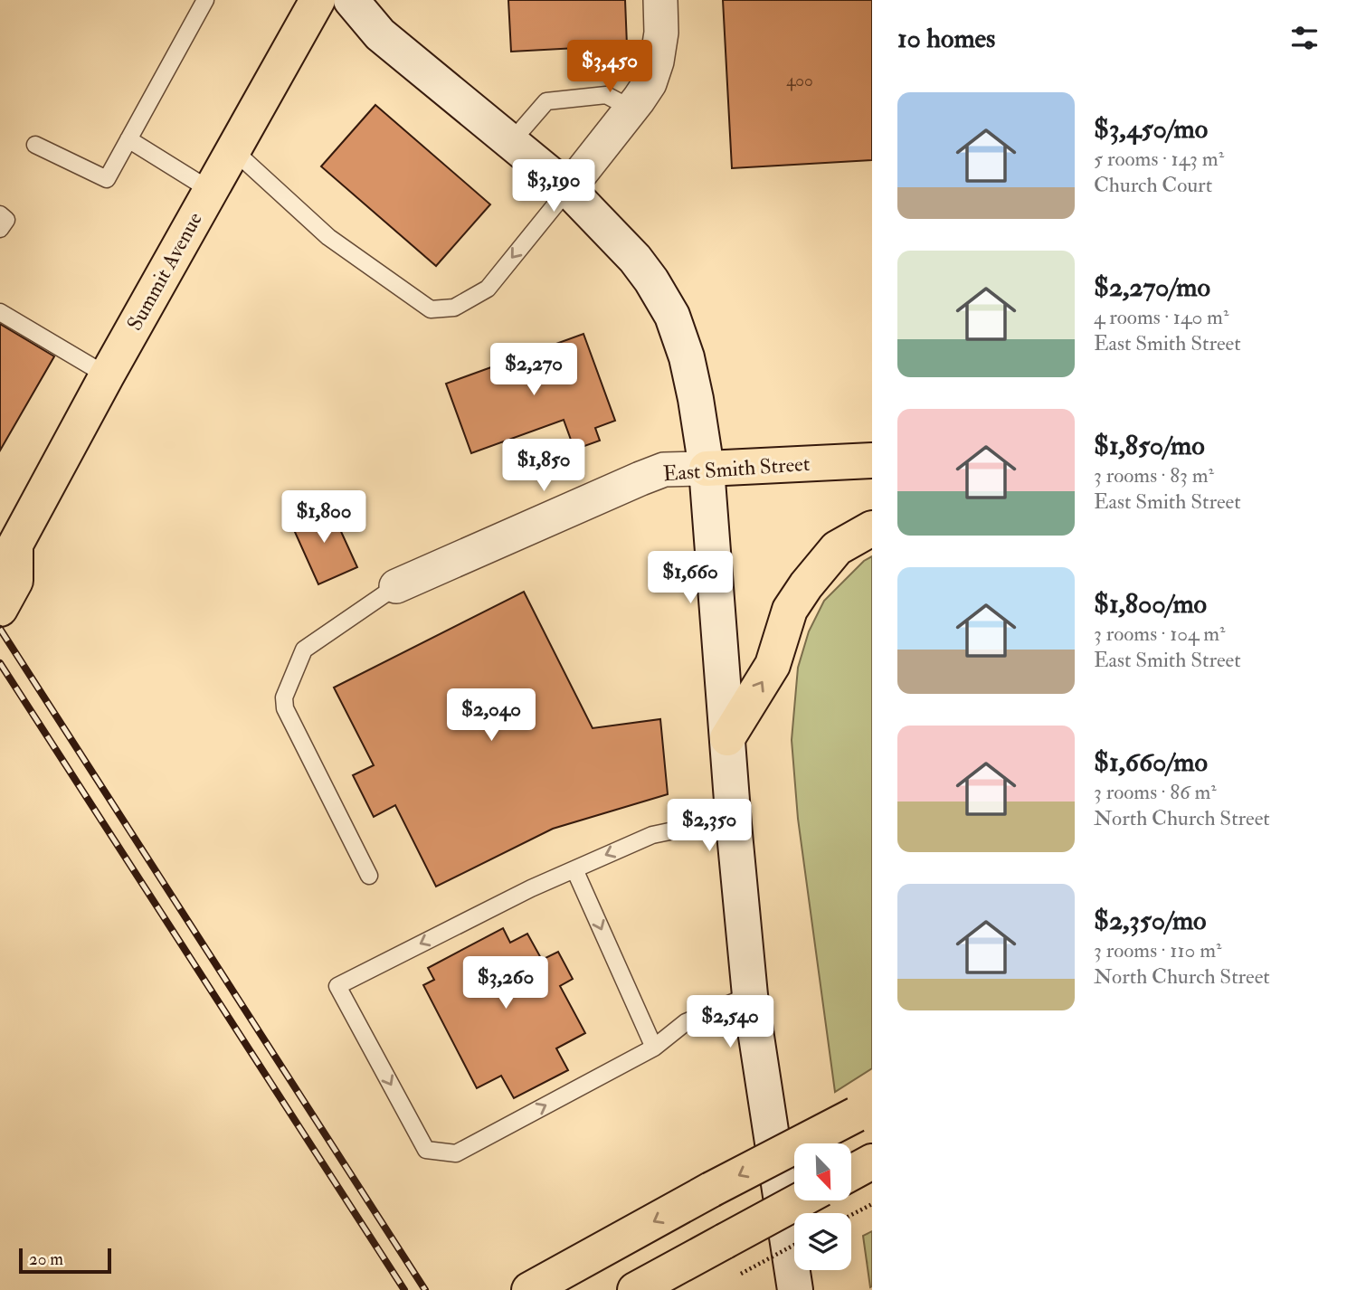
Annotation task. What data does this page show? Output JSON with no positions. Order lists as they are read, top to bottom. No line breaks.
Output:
{"streets":{"main road":["Summit Avenue","East Smith Street"]},"house_numbers":["400"],"scale_bar":"20 m","north":"bottom right","page":{"heading":"10 homes","price":["$3,450","$3,190","$2,270","$1,850","$1,800","$1,660","$2,040","$2,350","$3,260","$2,540"],"list":[{"name":"$3,450/mo","note":"5 rooms · 143 m² · Church Court"},{"name":"$2,270/mo","note":"4 rooms · 140 m² · East Smith Street"},{"name":"$1,850/mo","note":"3 rooms · 83 m² · East Smith Street"},{"name":"$1,800/mo","note":"3 rooms · 104 m² · East Smith Street"},{"name":"$1,660/mo","note":"3 rooms · 86 m² · North Church Street"},{"name":"$2,350/mo","note":"3 rooms · 110 m² · North Church Street"}],"scale":"20 m"}}
